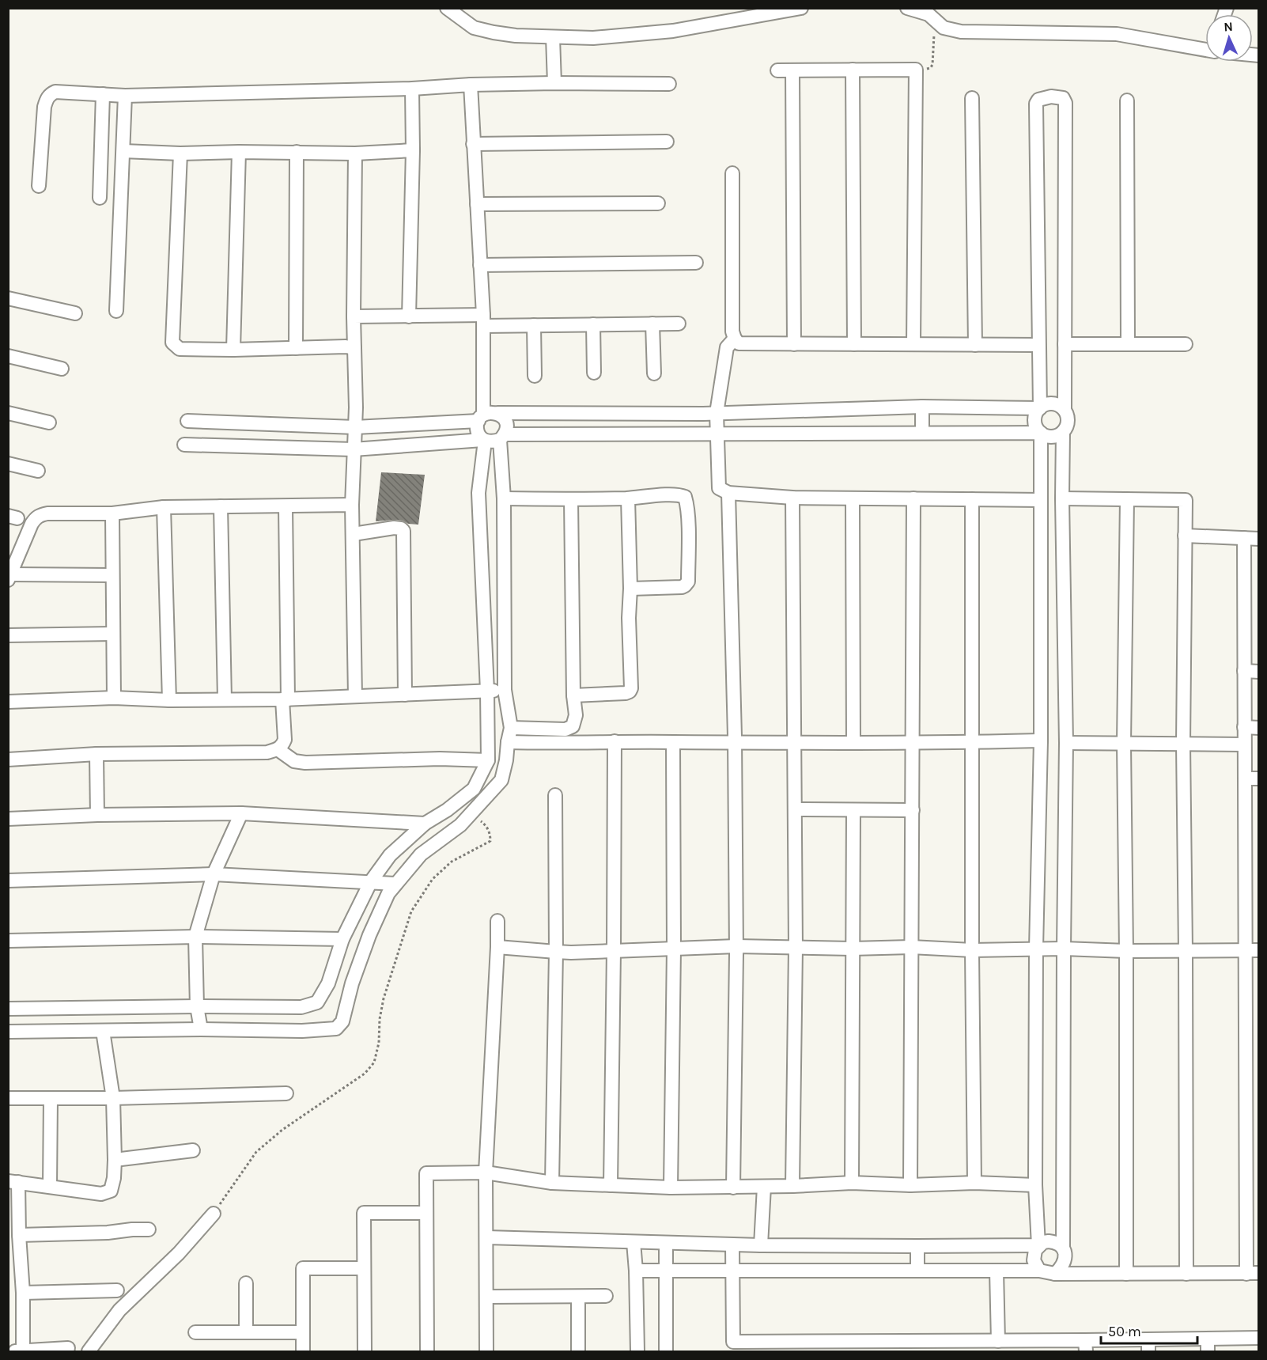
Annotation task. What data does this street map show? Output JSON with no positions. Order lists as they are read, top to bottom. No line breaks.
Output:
{"scale_bar":"50 m","north":"top"}
